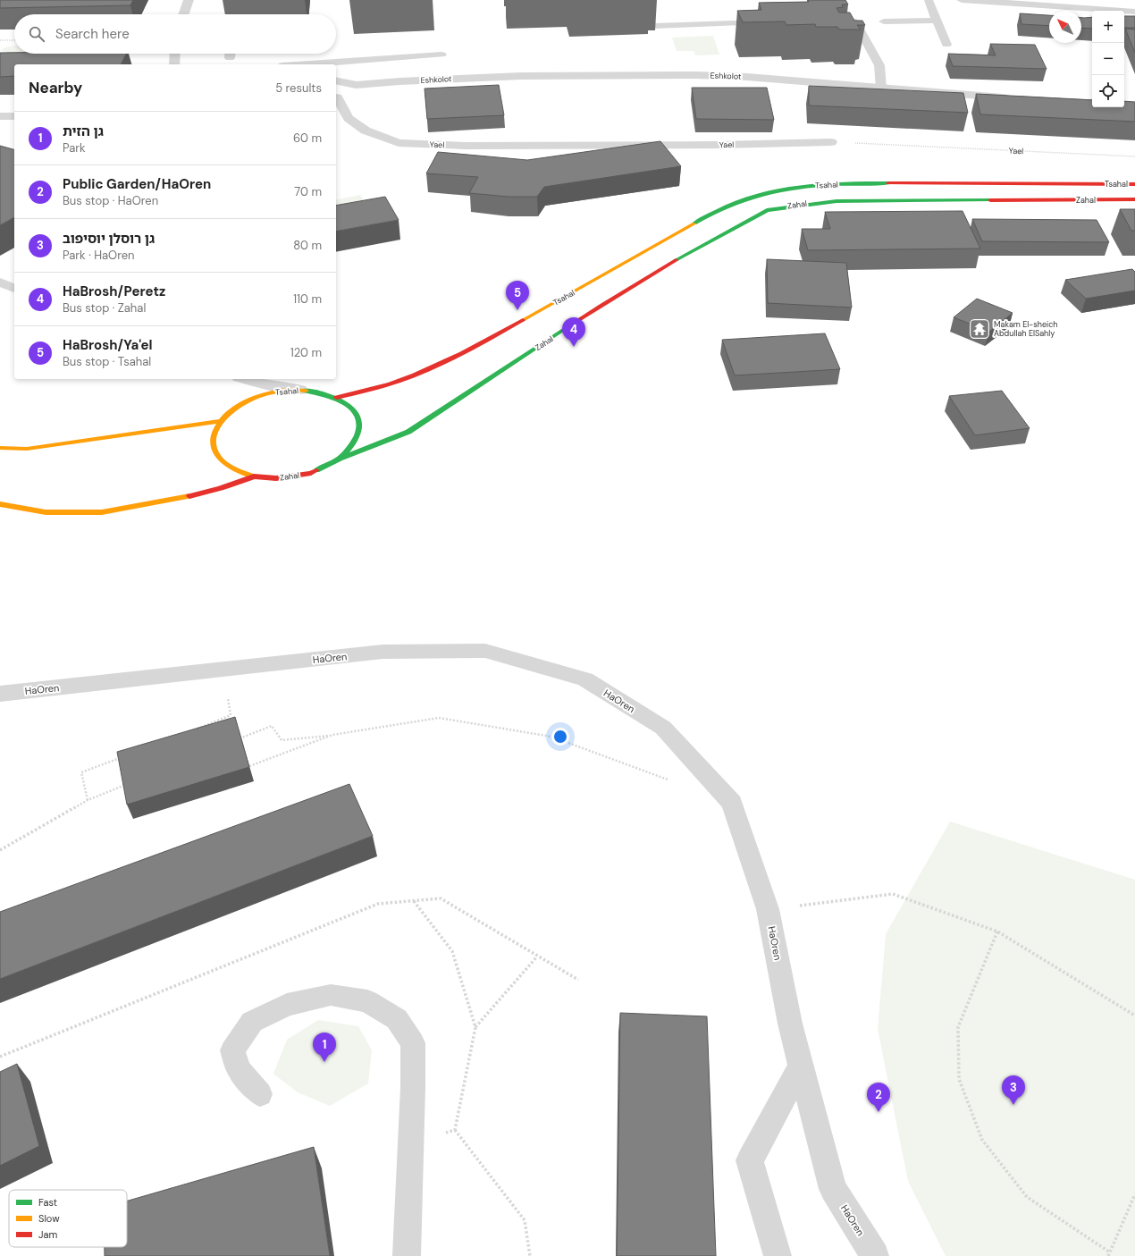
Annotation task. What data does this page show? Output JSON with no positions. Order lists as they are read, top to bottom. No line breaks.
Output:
{"streets":{"main road":["Tsahal","Zahal"],"street":["Eshkolot","Yael","HaOren"]},"crossings":[["Tsahal","Zahal"]],"places":{"temple":["Makam El-sheich Abdullah ElSahly"]},"legend":["Fast","Slow","Jam"],"north":"top left","page":{"map_buttons":["+","−"],"search":"Search here","heading":["Nearby","5 results"],"list":[{"mark":"1","name":"גן הזית","note":"Park","value":"60 m"},{"mark":"2","name":"Public Garden/HaOren","note":"Bus stop · HaOren","value":"70 m"},{"mark":"3","name":"גן רוסלן יוסיפוב","note":"Park · HaOren","value":"80 m"},{"mark":"4","name":"HaBrosh/Peretz","note":"Bus stop · Zahal","value":"110 m"},{"mark":"5","name":"HaBrosh/Ya'el","note":"Bus stop · Tsahal","value":"120 m"}],"pins":["5","4","1","3","2"]}}
